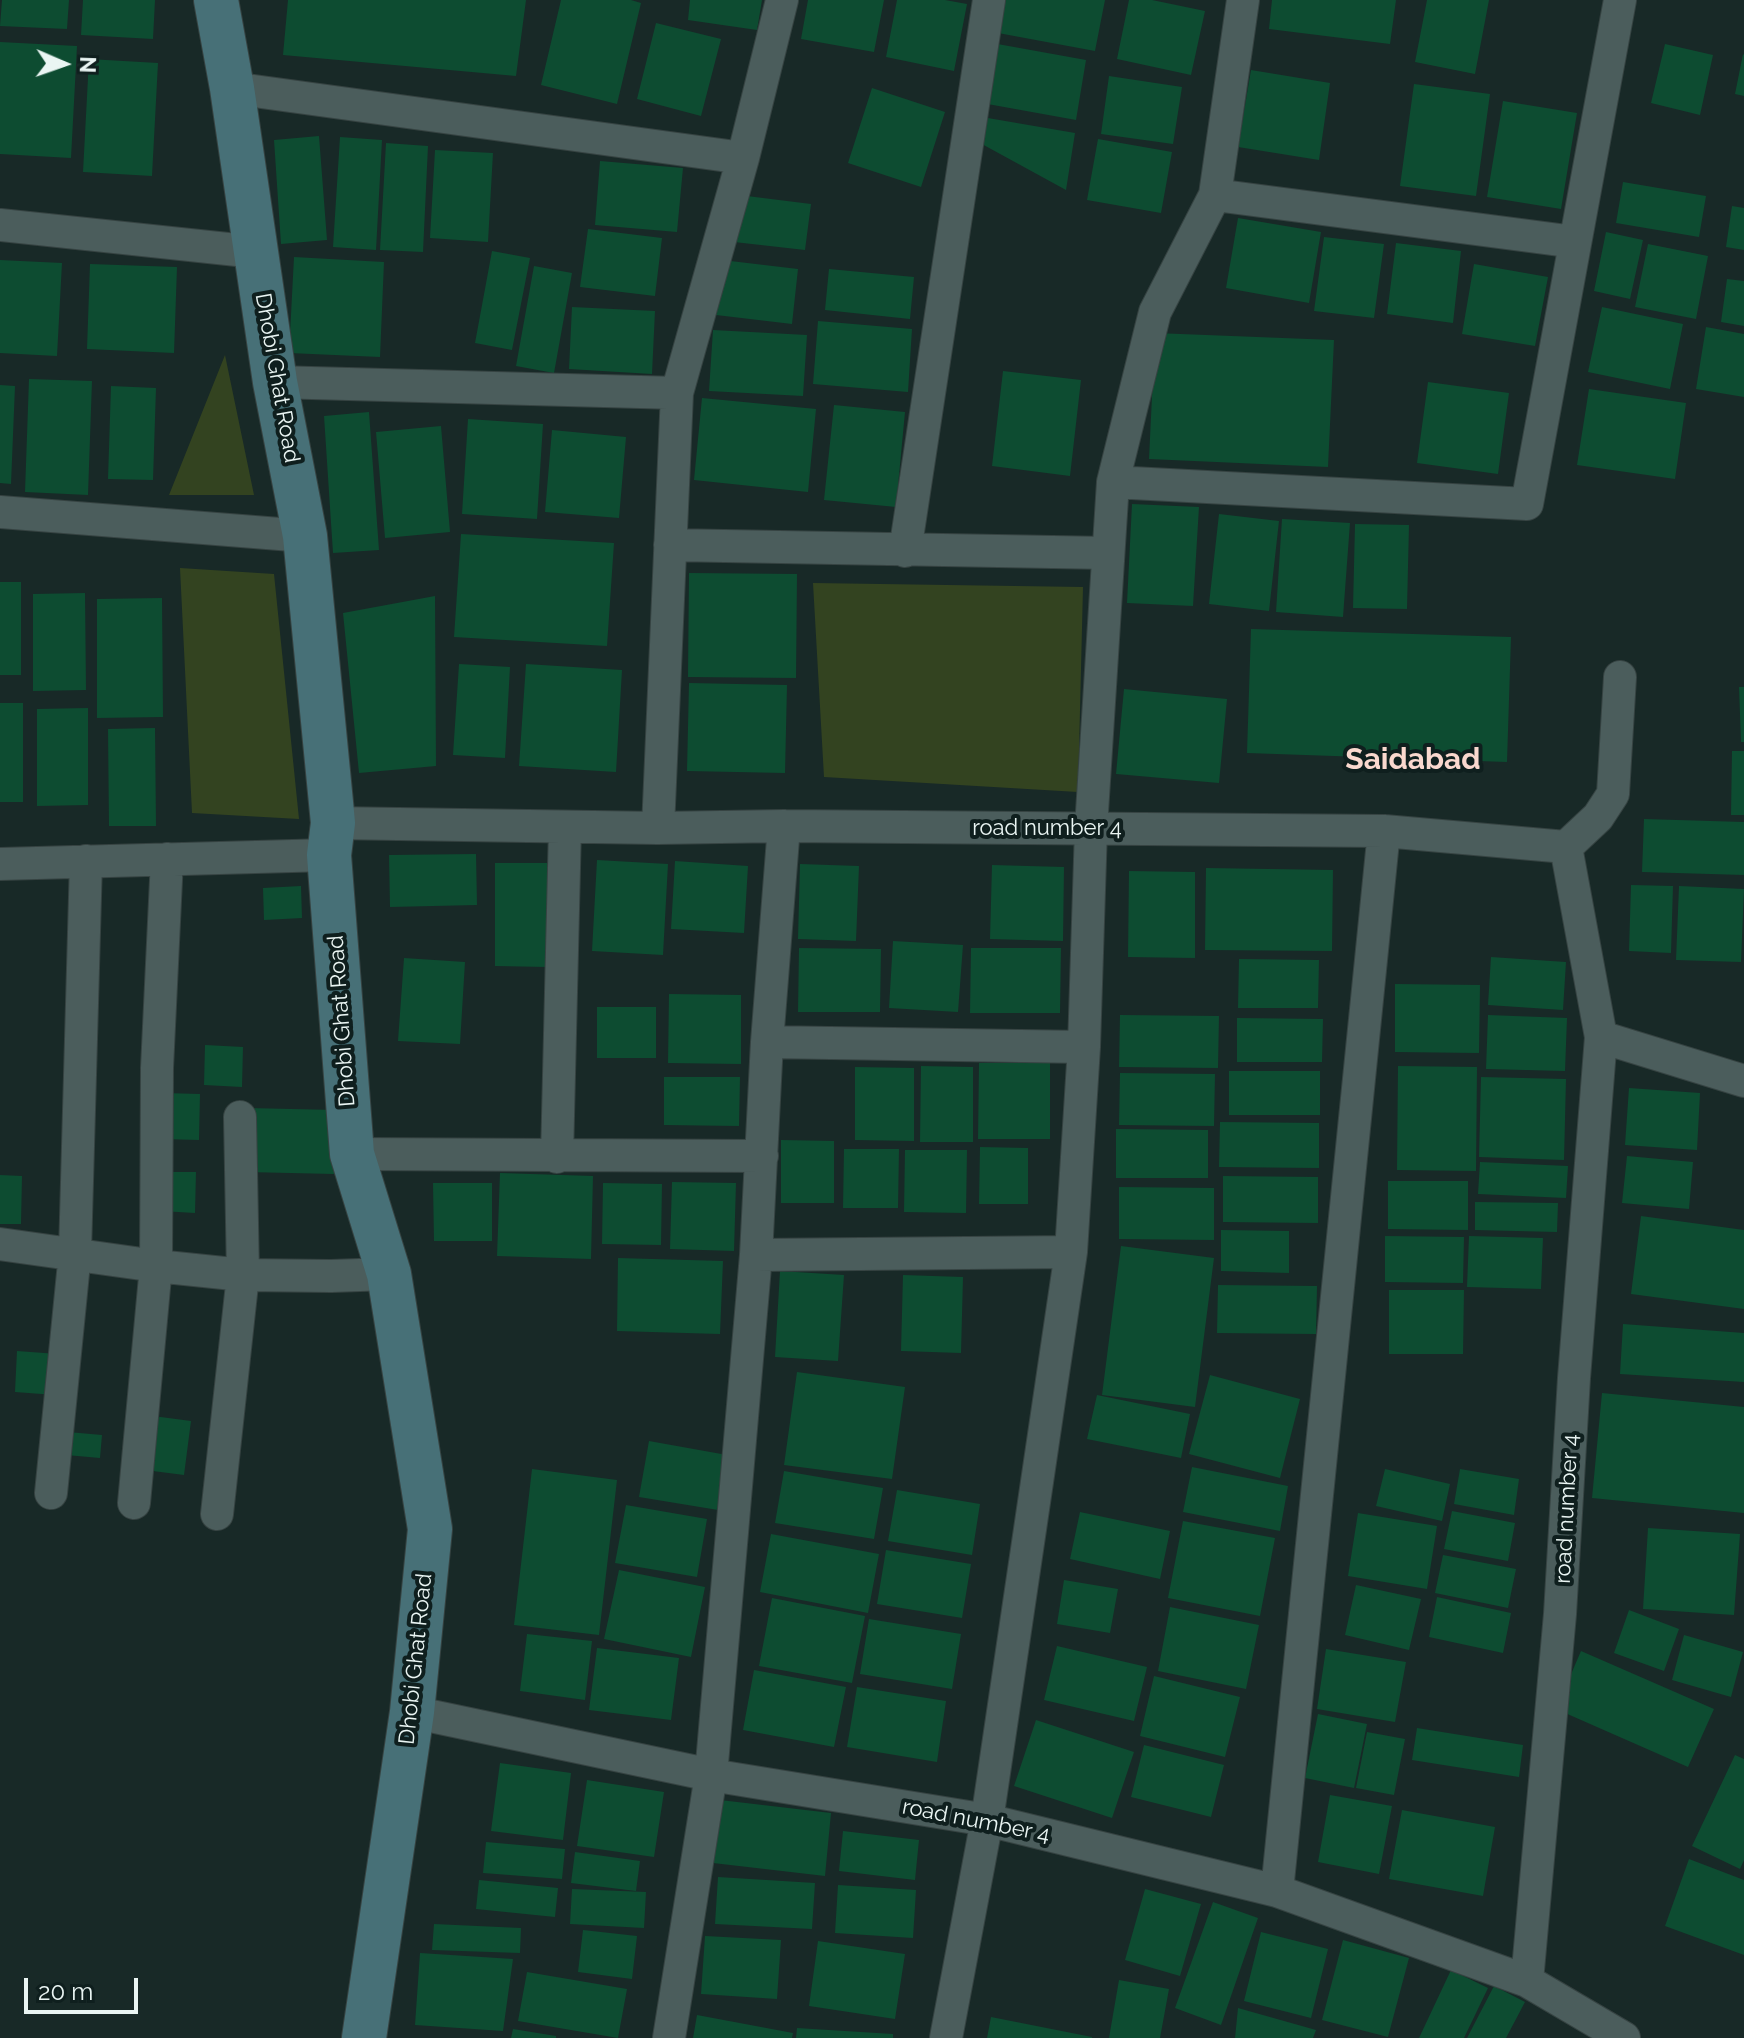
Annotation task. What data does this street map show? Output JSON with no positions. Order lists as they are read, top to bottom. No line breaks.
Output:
{"streets":{"main road":["Dhobi Ghat Road"],"street":["road number 4"]},"crossings":[["Dhobi Ghat Road","road number 4"]],"districts":["Saidabad"],"scale_bar":"20 m","north":"right"}
